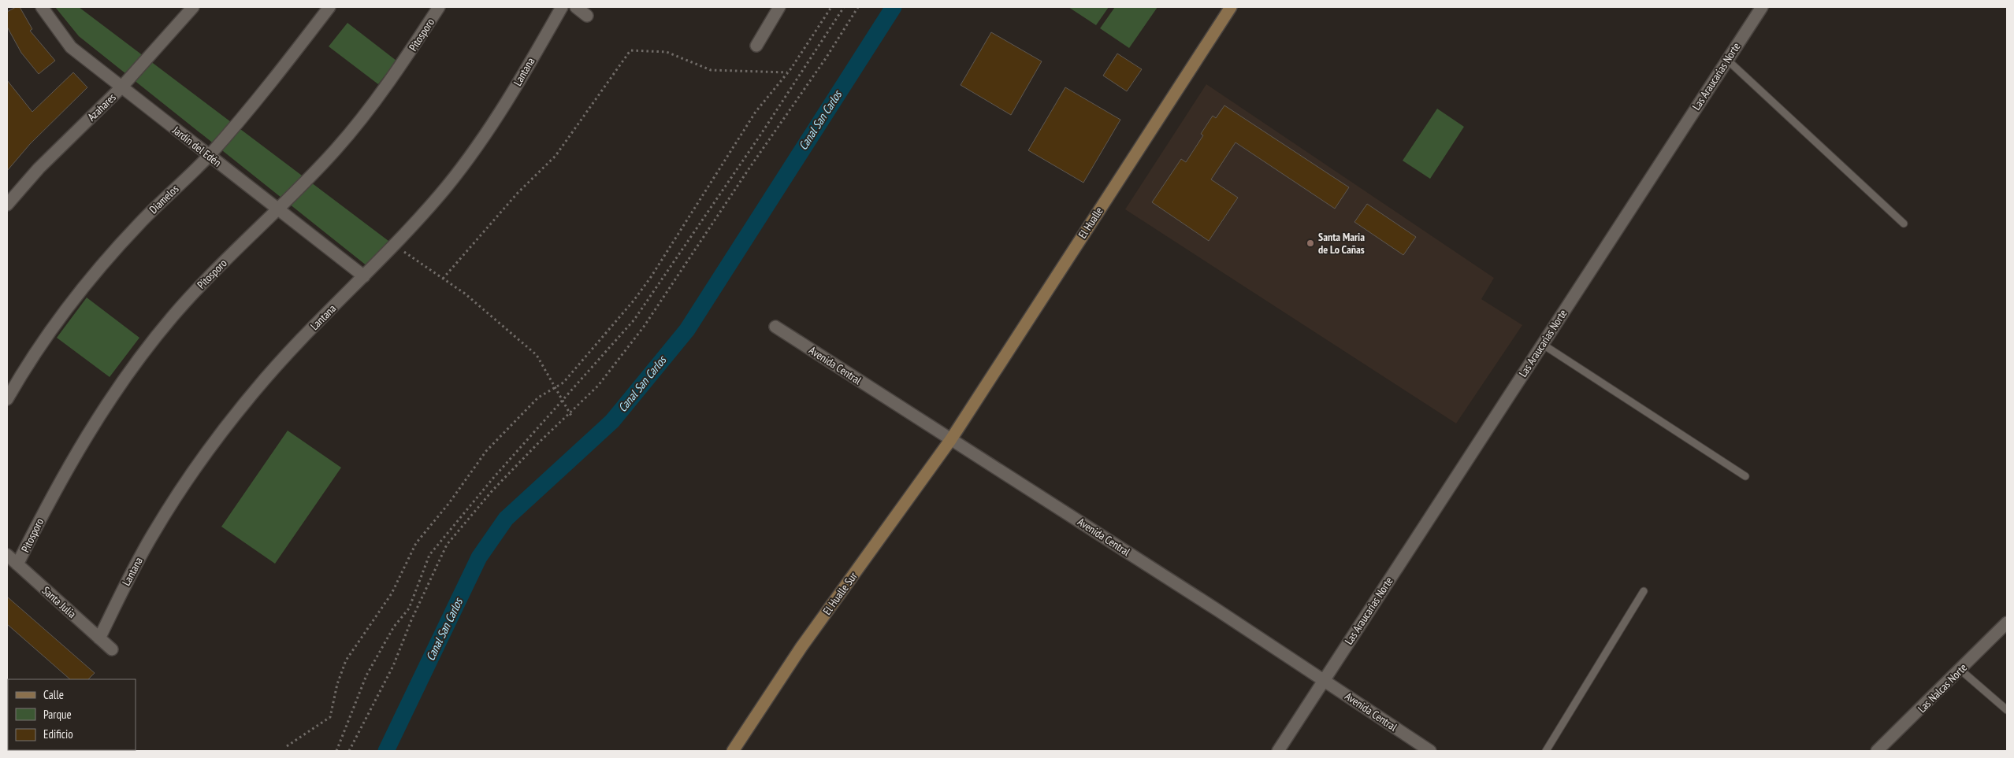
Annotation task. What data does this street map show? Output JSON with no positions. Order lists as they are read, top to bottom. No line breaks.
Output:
{"streets":{"street":["Pitosporo","Lantana","Las Araucarias Norte","Azahares","Jardín del Edén","Diamelos","El Hualle","Avenida Central","El Hualle Sur","Santa Julia","Las Nalcas Norte"]},"crossings":[["Pitosporo","Jardín del Edén"],["Pitosporo","Santa Julia"],["Lantana","Jardín del Edén"],["Lantana","Santa Julia"],["Las Araucarias Norte","Avenida Central"],["Azahares","Jardín del Edén"],["Jardín del Edén","Diamelos"],["El Hualle","Avenida Central"],["El Hualle","El Hualle Sur"],["Avenida Central","El Hualle Sur"]],"water":["Canal San Carlos"],"places":["Santa Maria de Lo Cañas"],"legend":["Calle","Parque","Edificio"]}
